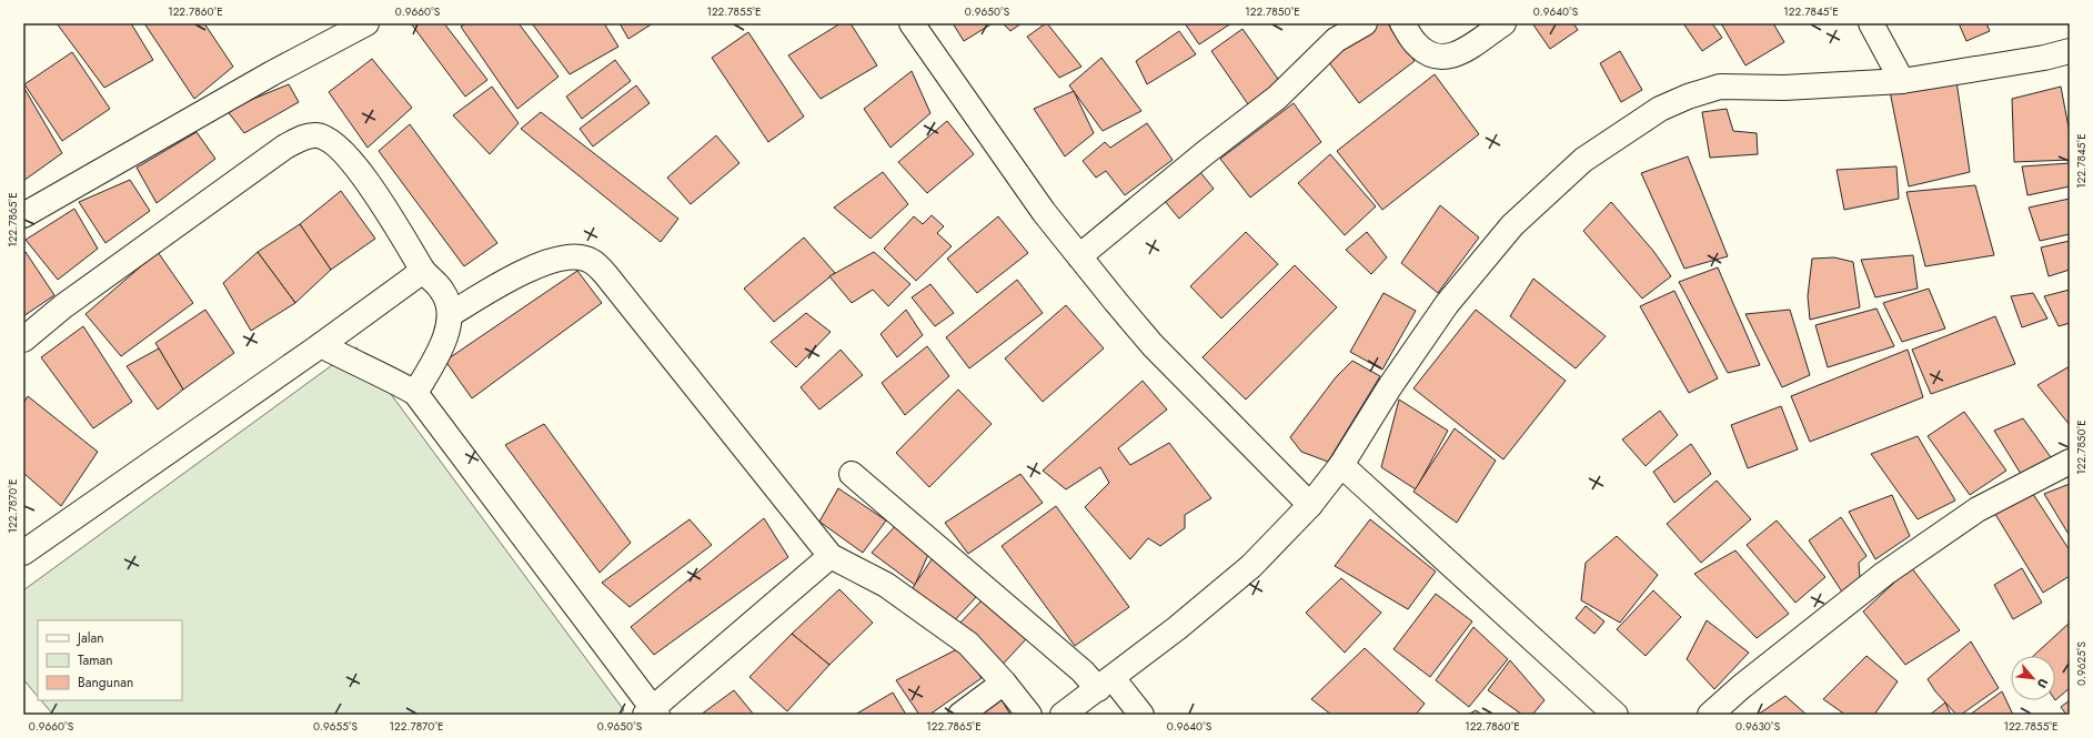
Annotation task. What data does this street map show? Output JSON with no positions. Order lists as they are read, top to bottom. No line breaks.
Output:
{"legend":["Jalan","Taman","Bangunan"],"north":"bottom right","coordinates":["122.7860°E","0.9660°S","122.7855°E","0.9650°S","122.7850°E","0.9640°S","122.7845°E","122.7865°E","122.7870°E","0.9625°S","0.9655°S","0.9630°S"]}
